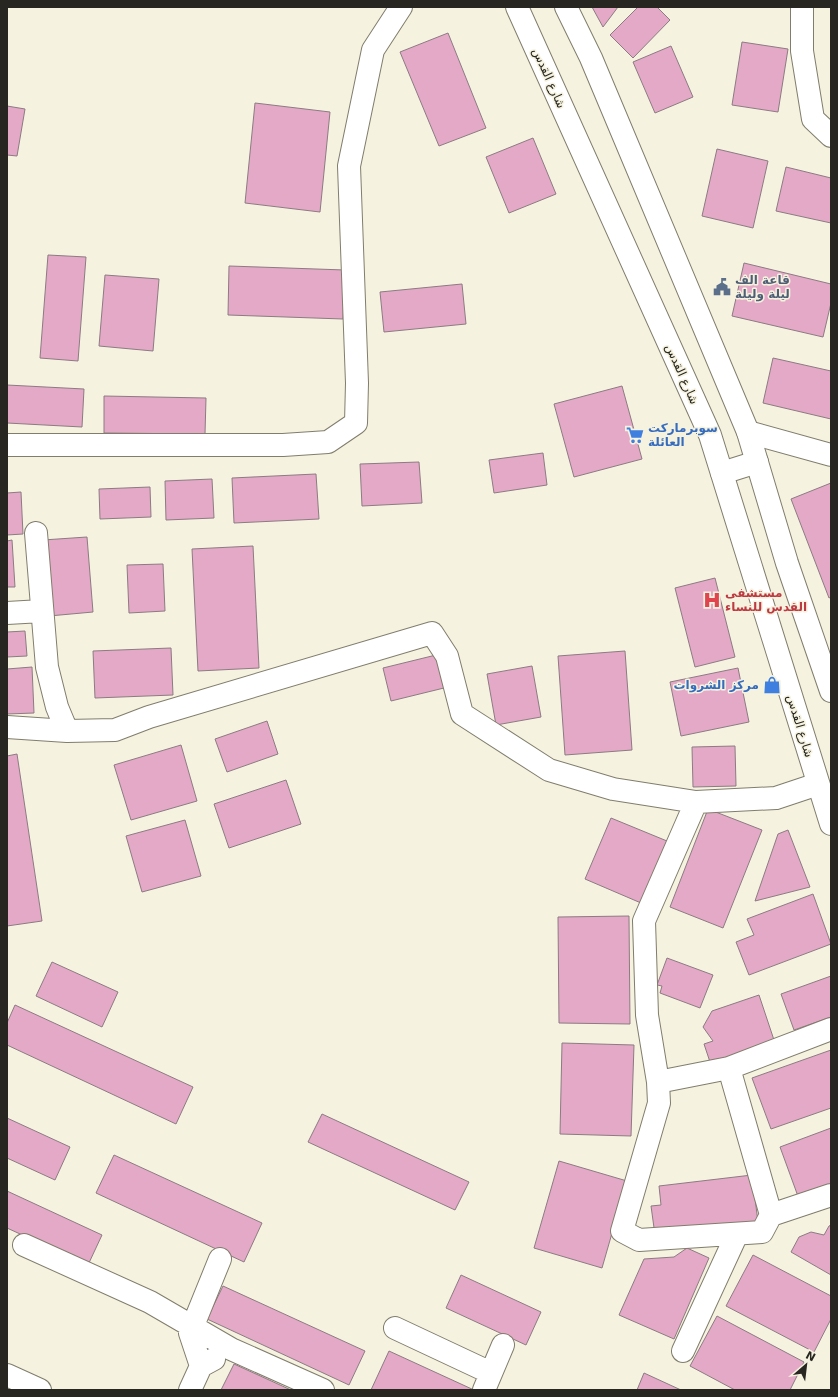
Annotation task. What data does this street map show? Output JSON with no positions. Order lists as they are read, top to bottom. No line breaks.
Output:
{"streets":{"street":["شارع القدس"]},"places":{"public building":["قاعة الف ليلة وليلة"],"supermarket":["سوبرماركت العائلة"],"hospital":["مستشفى القدس للنساء"],"shop":["مركز الشروات"]},"north":"top right"}
